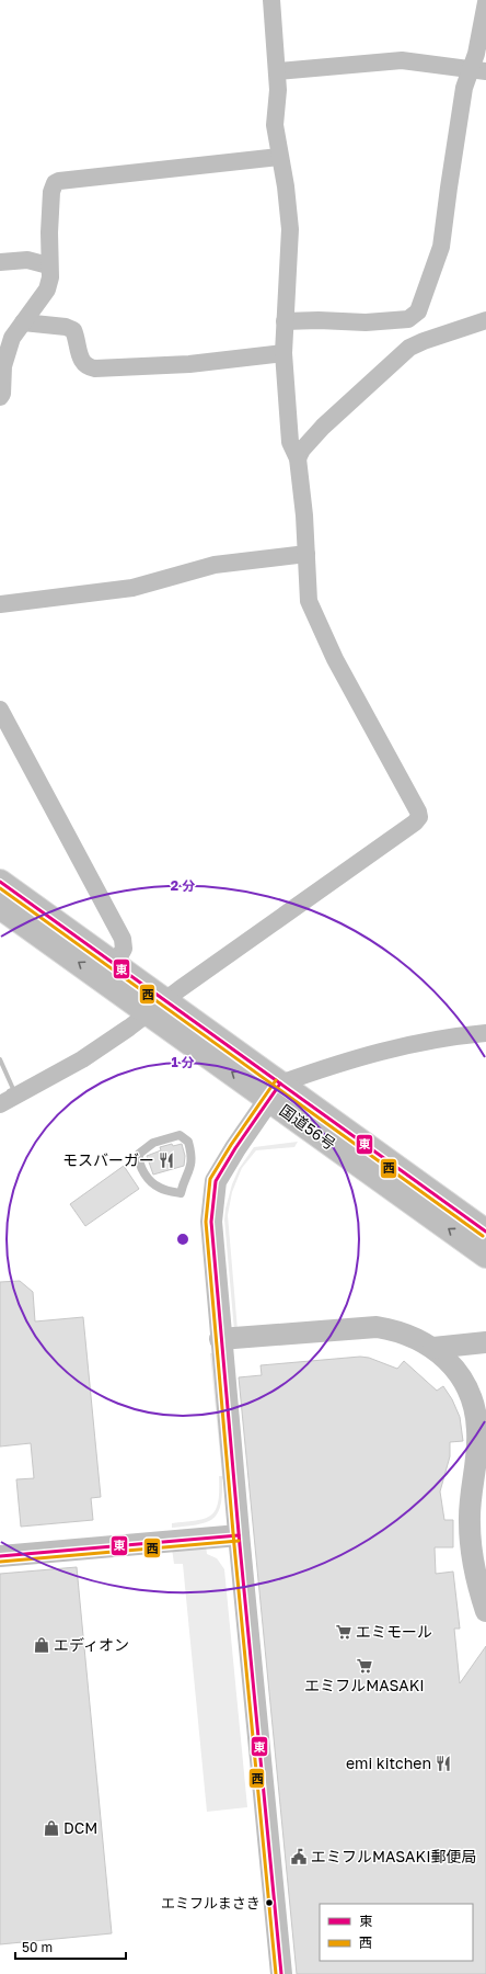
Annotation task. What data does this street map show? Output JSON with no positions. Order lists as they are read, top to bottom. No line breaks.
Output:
{"streets":{"highway":["国道56号"]},"places":{"restaurant":["モスバーガー","emi kitchen"],"supermarket":["エミモール","エミフルMASAKI"],"shop":["エディオン","DCM"],"public building":["エミフルMASAKI郵便局"],"other":["エミフルまさき"]},"lines":["transit line 東","transit line 西"],"legend":["東","西"],"scale_bar":"50 m","rings":["2 分","1 分"]}
